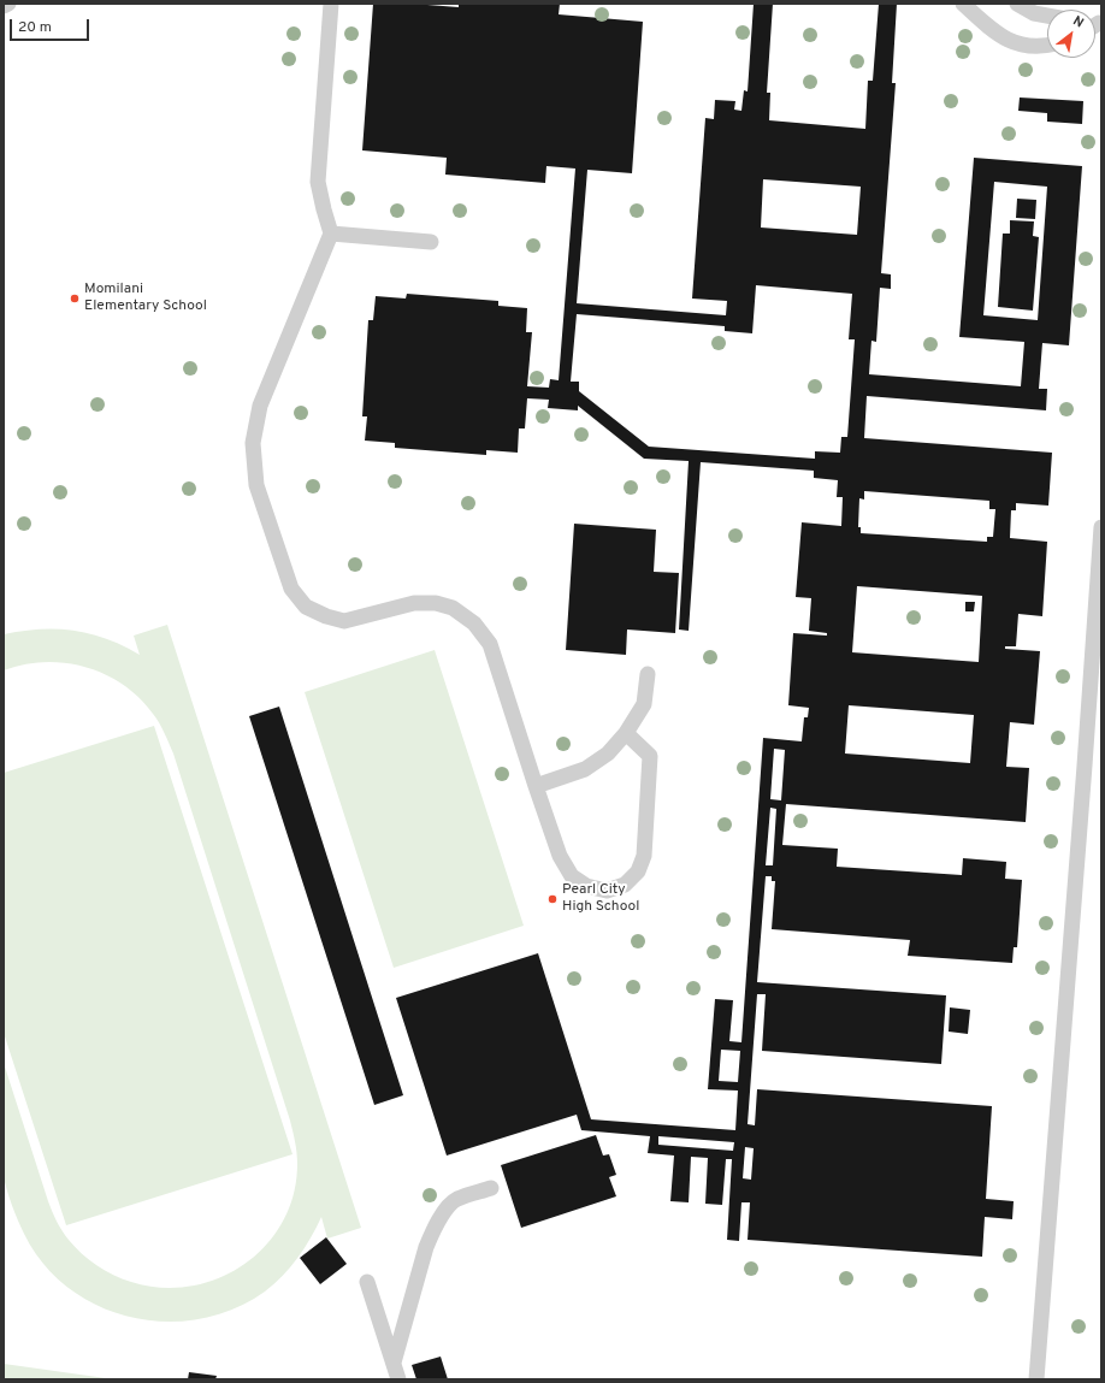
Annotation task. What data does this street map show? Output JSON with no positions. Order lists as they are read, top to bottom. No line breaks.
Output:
{"places":["Momilani Elementary School","Pearl City High School"],"scale_bar":"20 m","north":"top right"}
